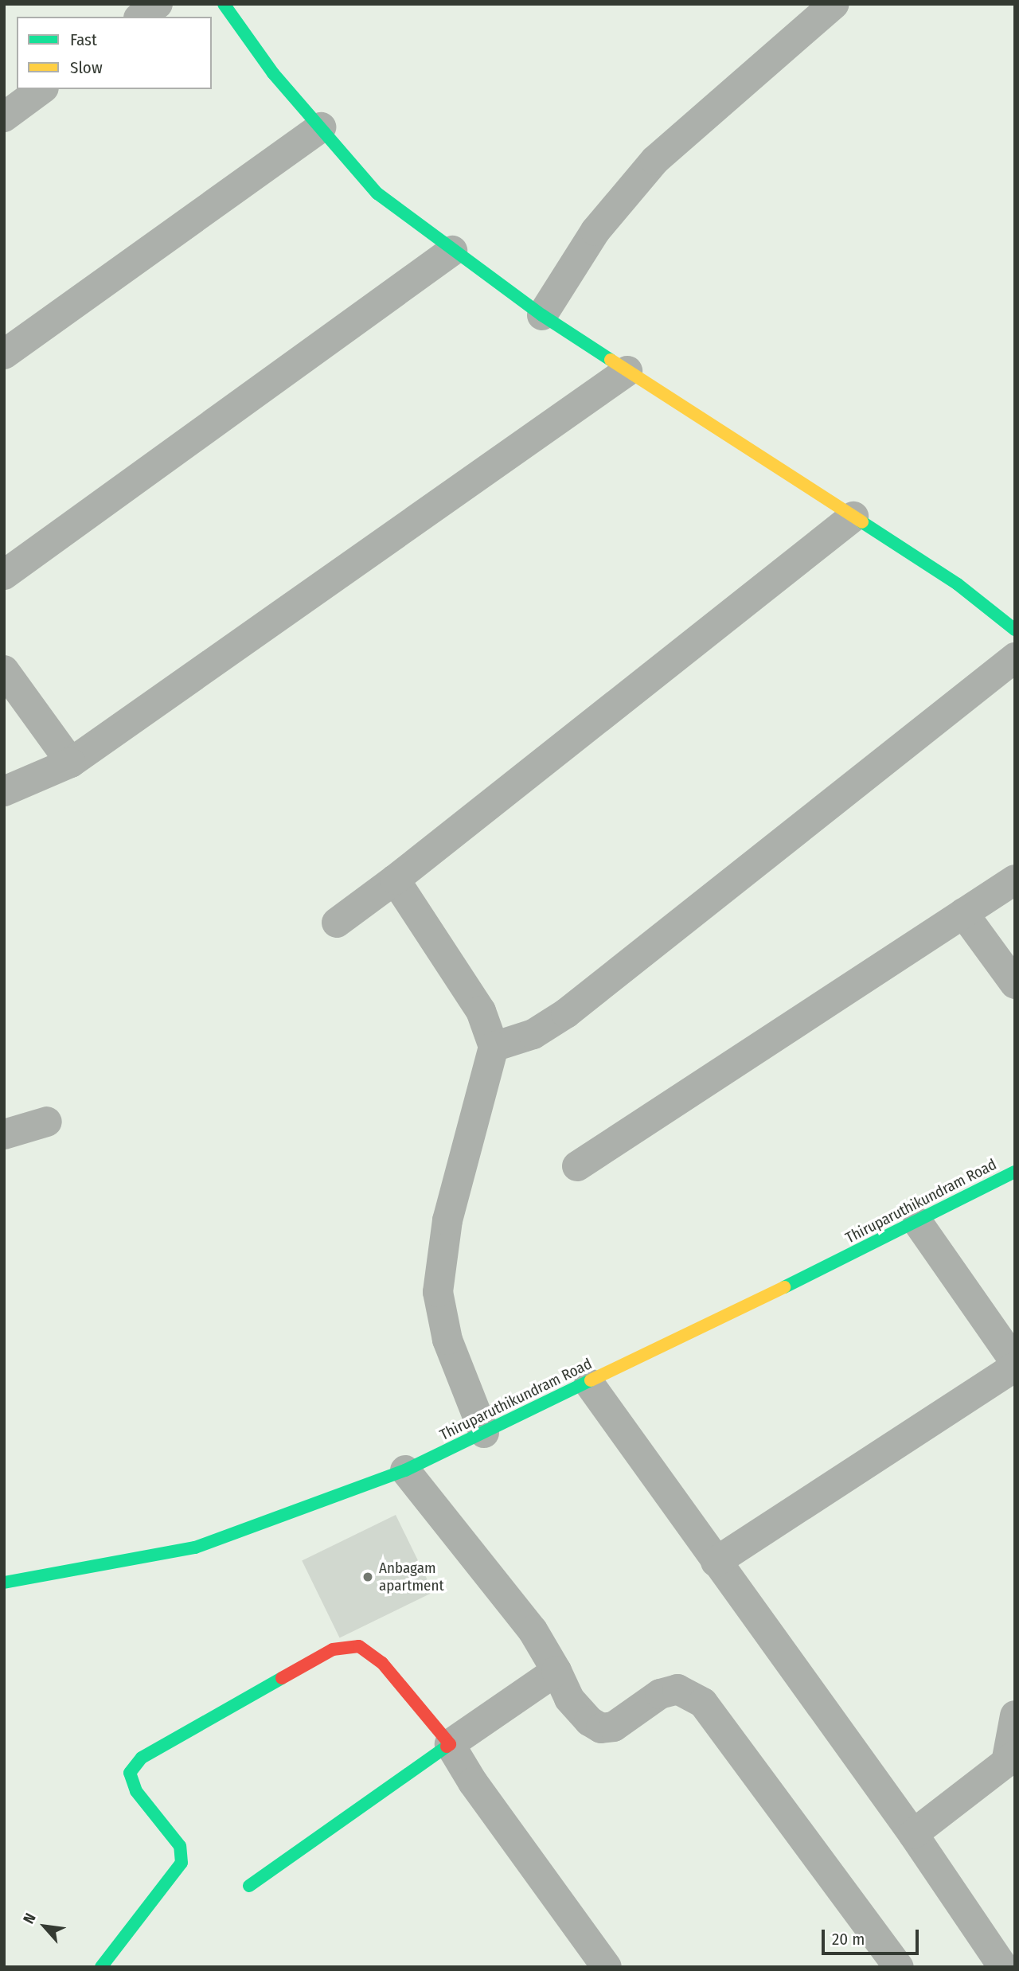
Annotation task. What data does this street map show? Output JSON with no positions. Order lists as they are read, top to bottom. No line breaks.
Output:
{"streets":{"street":["Thiruparuthikundram Road"]},"places":["Anbagam apartment"],"legend":["Fast","Slow"],"scale_bar":"20 m","north":"top left"}
